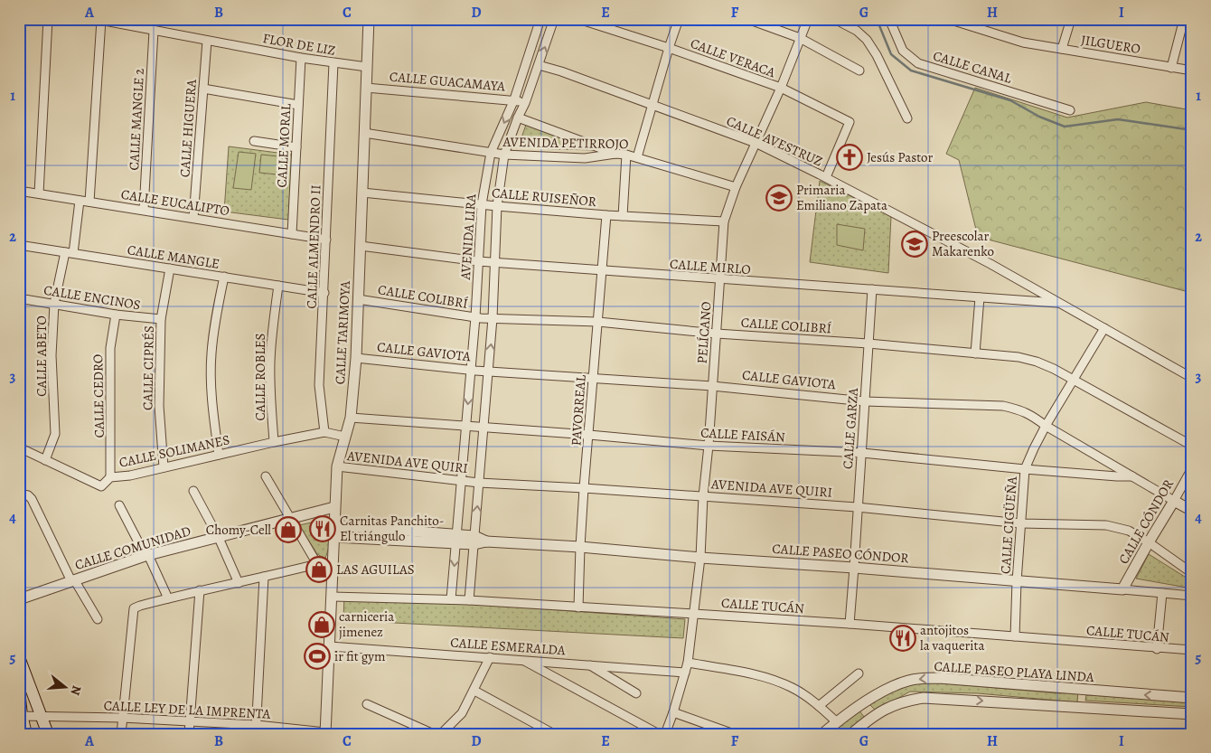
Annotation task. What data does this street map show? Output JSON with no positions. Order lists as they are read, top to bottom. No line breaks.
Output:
{"streets":{"street":["FLOR DE LIZ","JILGUERO","CALLE VERACA","CALLE CANAL","CALLE GUACAMAYA","CALLE MANGLE 2","CALLE HIGUERA","CALLE AVESTRUZ","AVENIDA PETIRROJO","CALLE MORAL","CALLE RUISEÑOR","CALLE EUCALIPTO","AVENIDA LIRA","CALLE ALMENDRO II","CALLE MANGLE","CALLE MIRLO","CALLE COLIBRÍ","CALLE ENCINOS","CALLE TARIMOYA","PELÍCANO","CALLE GAVIOTA","CALLE ABETO","CALLE CIPRÉS","CALLE ROBLES","CALLE CEDRO","PAVORREAL","CALLE GARZA","CALLE FAISÁN","CALLE SOLIMANES","AVENIDA AVE QUIRI","CALLE CÓNDOR","CALLE CIGÜEÑA","CALLE COMUNIDAD","CALLE PASEO CÓNDOR","CALLE TUCÁN","CALLE ESMERALDA","CALLE PASEO PLAYA LINDA","CALLE LEY DE LA IMPRENTA"]},"crossings":[["FLOR DE LIZ","CALLE MANGLE 2"],["FLOR DE LIZ","CALLE HIGUERA"],["FLOR DE LIZ","CALLE MORAL"],["FLOR DE LIZ","CALLE ALMENDRO II"],["FLOR DE LIZ","CALLE TARIMOYA"],["CALLE VERACA","CALLE AVESTRUZ"],["CALLE VERACA","PELÍCANO"],["CALLE GUACAMAYA","AVENIDA LIRA"],["CALLE GUACAMAYA","CALLE TARIMOYA"],["CALLE MANGLE 2","CALLE EUCALIPTO"],["CALLE HIGUERA","CALLE EUCALIPTO"],["CALLE AVESTRUZ","AVENIDA LIRA"],["CALLE AVESTRUZ","CALLE MIRLO"],["CALLE AVESTRUZ","PELÍCANO"],["CALLE AVESTRUZ","CALLE CIGÜEÑA"],["AVENIDA PETIRROJO","AVENIDA LIRA"],["AVENIDA PETIRROJO","CALLE TARIMOYA"],["AVENIDA PETIRROJO","PELÍCANO"],["CALLE MORAL","CALLE EUCALIPTO"],["CALLE RUISEÑOR","AVENIDA LIRA"],["CALLE RUISEÑOR","CALLE TARIMOYA"],["CALLE RUISEÑOR","PELÍCANO"],["CALLE RUISEÑOR","PAVORREAL"],["CALLE EUCALIPTO","CALLE ALMENDRO II"],["CALLE EUCALIPTO","CALLE ABETO"],["AVENIDA LIRA","CALLE MIRLO"],["AVENIDA LIRA","CALLE COLIBRÍ"],["AVENIDA LIRA","CALLE GAVIOTA"],["AVENIDA LIRA","CALLE FAISÁN"],["AVENIDA LIRA","AVENIDA AVE QUIRI"],["AVENIDA LIRA","CALLE PASEO CÓNDOR"],["AVENIDA LIRA","CALLE TUCÁN"],["CALLE ALMENDRO II","CALLE MANGLE"],["CALLE ALMENDRO II","CALLE SOLIMANES"],["CALLE MANGLE","CALLE ABETO"],["CALLE MANGLE","CALLE CIPRÉS"],["CALLE MANGLE","CALLE ROBLES"],["CALLE MIRLO","CALLE TARIMOYA"],["CALLE MIRLO","PELÍCANO"],["CALLE MIRLO","PAVORREAL"],["CALLE MIRLO","CALLE GARZA"],["CALLE COLIBRÍ","CALLE TARIMOYA"],["CALLE COLIBRÍ","PELÍCANO"],["CALLE COLIBRÍ","PAVORREAL"],["CALLE COLIBRÍ","CALLE GARZA"],["CALLE COLIBRÍ","CALLE CIGÜEÑA"],["CALLE ENCINOS","CALLE ABETO"],["CALLE ENCINOS","CALLE CIPRÉS"],["CALLE ENCINOS","CALLE CEDRO"],["CALLE TARIMOYA","CALLE GAVIOTA"],["CALLE TARIMOYA","CALLE FAISÁN"],["CALLE TARIMOYA","CALLE SOLIMANES"],["CALLE TARIMOYA","AVENIDA AVE QUIRI"],["CALLE TARIMOYA","CALLE COMUNIDAD"],["CALLE TARIMOYA","CALLE PASEO CÓNDOR"],["CALLE TARIMOYA","CALLE TUCÁN"],["CALLE TARIMOYA","CALLE ESMERALDA"],["CALLE TARIMOYA","CALLE LEY DE LA IMPRENTA"],["PELÍCANO","CALLE GAVIOTA"],["PELÍCANO","CALLE FAISÁN"],["PELÍCANO","AVENIDA AVE QUIRI"],["PELÍCANO","CALLE PASEO CÓNDOR"],["PELÍCANO","CALLE TUCÁN"],["CALLE GAVIOTA","PAVORREAL"],["CALLE GAVIOTA","CALLE GARZA"],["CALLE GAVIOTA","CALLE FAISÁN"],["CALLE GAVIOTA","CALLE CÓNDOR"],["CALLE GAVIOTA","CALLE CIGÜEÑA"],["CALLE ABETO","CALLE SOLIMANES"],["CALLE CIPRÉS","CALLE SOLIMANES"],["CALLE ROBLES","CALLE SOLIMANES"],["CALLE CEDRO","CALLE SOLIMANES"],["PAVORREAL","CALLE FAISÁN"],["PAVORREAL","AVENIDA AVE QUIRI"],["PAVORREAL","CALLE PASEO CÓNDOR"],["PAVORREAL","CALLE TUCÁN"],["CALLE GARZA","CALLE FAISÁN"],["CALLE GARZA","AVENIDA AVE QUIRI"],["CALLE GARZA","CALLE PASEO CÓNDOR"],["CALLE GARZA","CALLE TUCÁN"],["CALLE FAISÁN","CALLE CIGÜEÑA"],["AVENIDA AVE QUIRI","CALLE CÓNDOR"],["AVENIDA AVE QUIRI","CALLE CIGÜEÑA"],["CALLE CÓNDOR","CALLE PASEO CÓNDOR"],["CALLE CIGÜEÑA","CALLE PASEO CÓNDOR"],["CALLE CIGÜEÑA","CALLE TUCÁN"]],"places":{"church":["Jesús Pastor"],"school or university":["Primaria Emiliano Zapata","Preescolar Makarenko"],"restaurant":["Carnitas Panchito- El triángulo","antojitos la vaquerita"],"shop":["Chomy-Cell","LAS AGUILAS","carniceria jimenez"],"sports":["ir fit gym"]},"north":"right","grid":{"columns":["A","B","C","D","E","F","G","H","I"],"rows":["1","2","3","4","5"]}}
